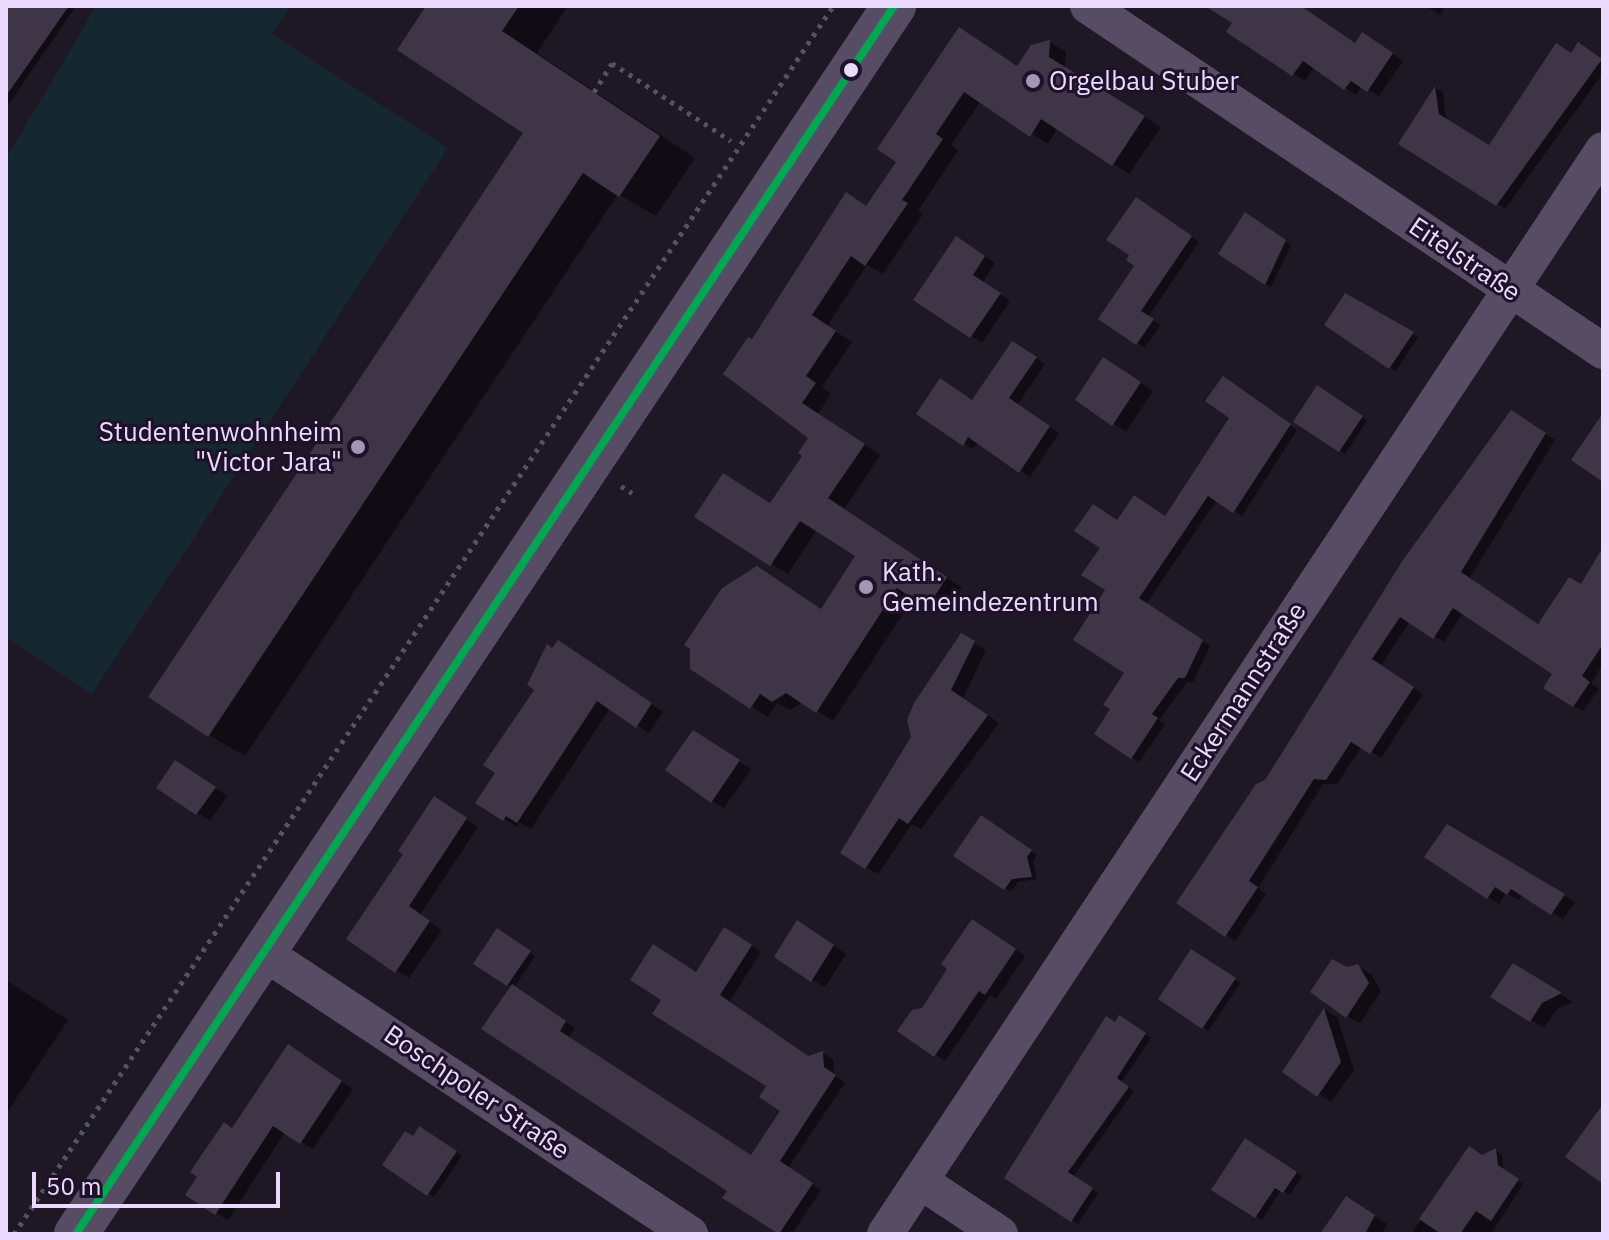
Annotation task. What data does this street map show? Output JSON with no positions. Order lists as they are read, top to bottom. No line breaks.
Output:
{"streets":{"street":["Eitelstraße","Eckermannstraße","Boschpoler Straße"]},"crossings":[["Eitelstraße","Eckermannstraße"]],"places":["Orgelbau Stuber","Studentenwohnheim \"Victor Jara\"","Kath. Gemeindezentrum"],"scale_bar":"50 m"}
